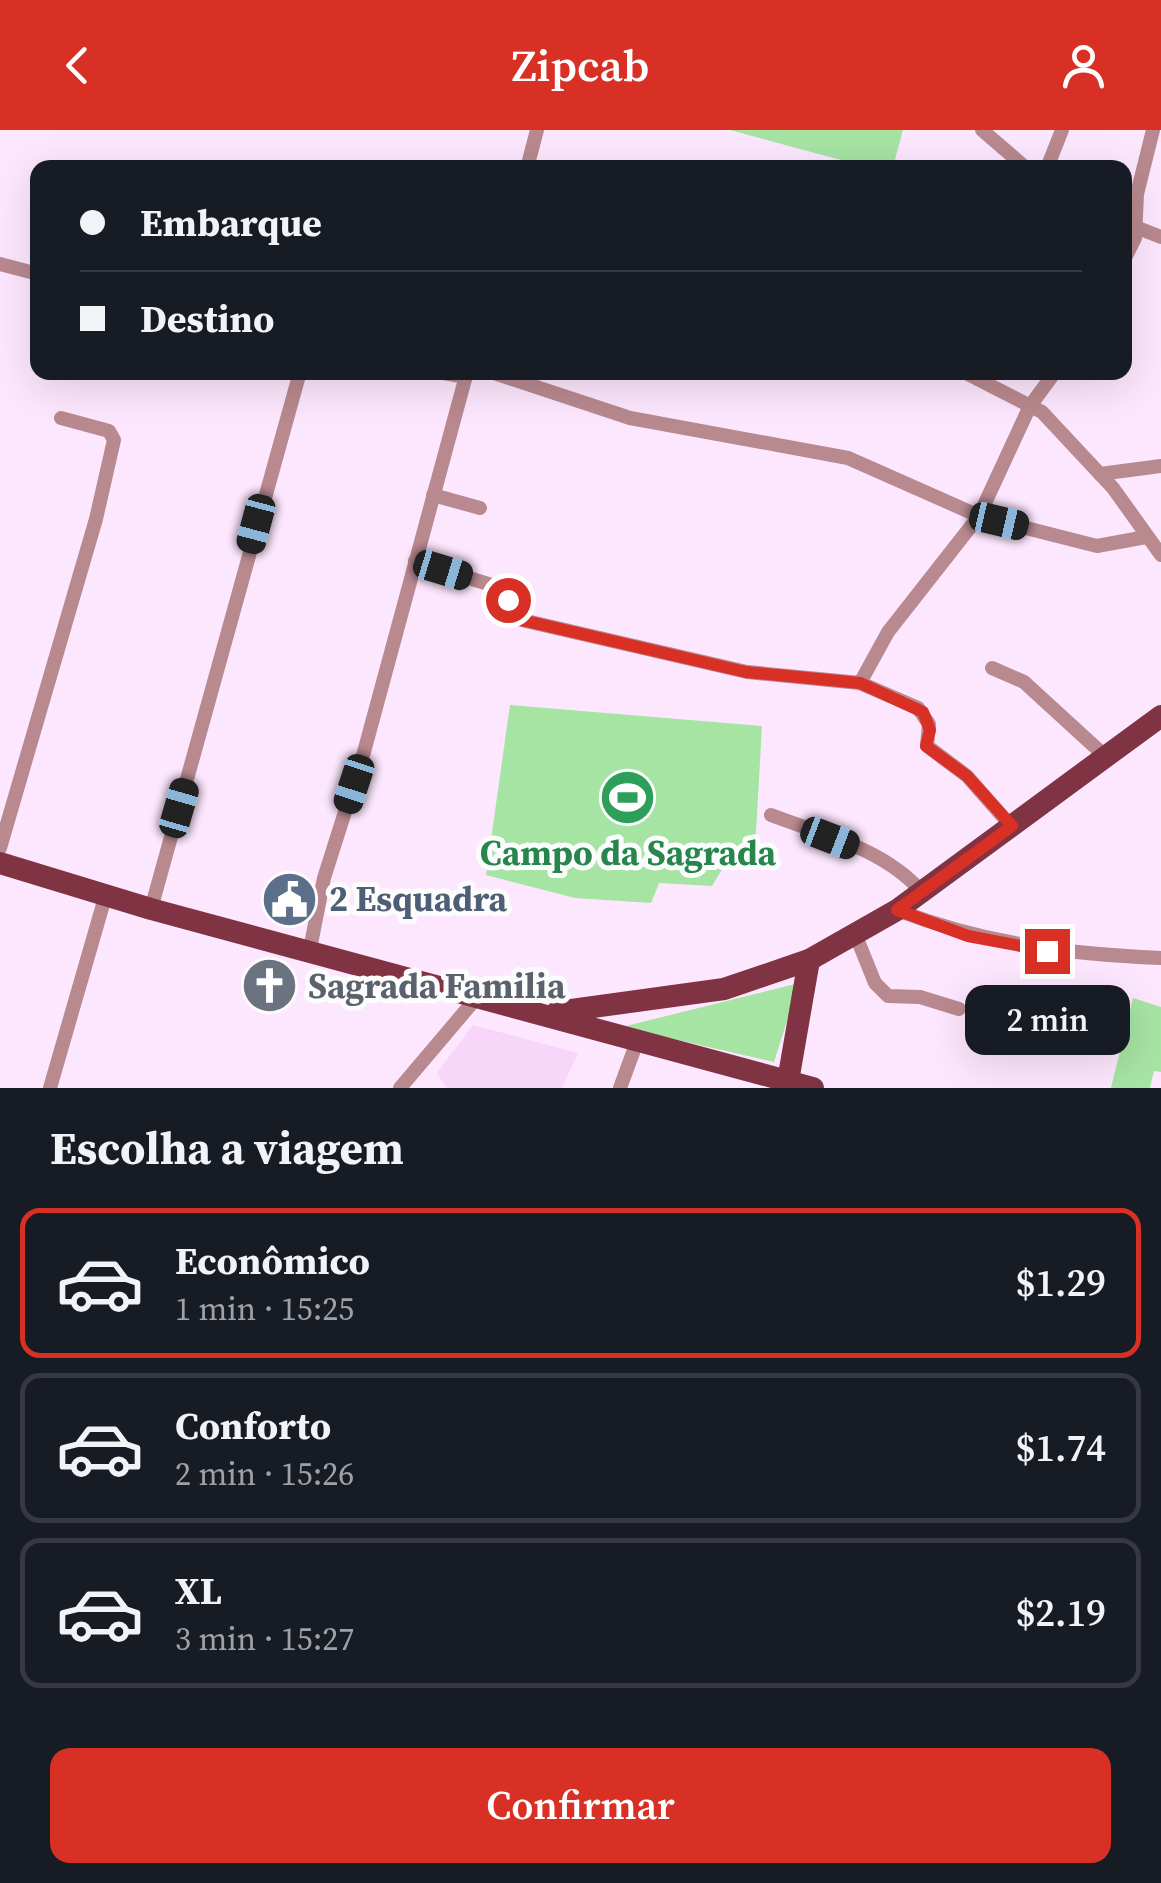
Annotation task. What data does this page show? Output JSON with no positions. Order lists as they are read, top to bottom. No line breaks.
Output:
{"places":{"sports":["Campo da Sagrada"],"public building":["2 Esquadra"],"church":["Sagrada Familia"]},"page":{"header":"Zipcab","banner":["Embarque","Destino"],"bubble":"2 min","heading":"Escolha a viagem","list":[{"name":"Econômico","note":"1 min · 15:25","value":"$1.29"},{"name":"Conforto","note":"2 min · 15:26","value":"$1.74"},{"name":"XL","note":"3 min · 15:27","value":"$2.19"}],"buttons":"Confirmar"}}
